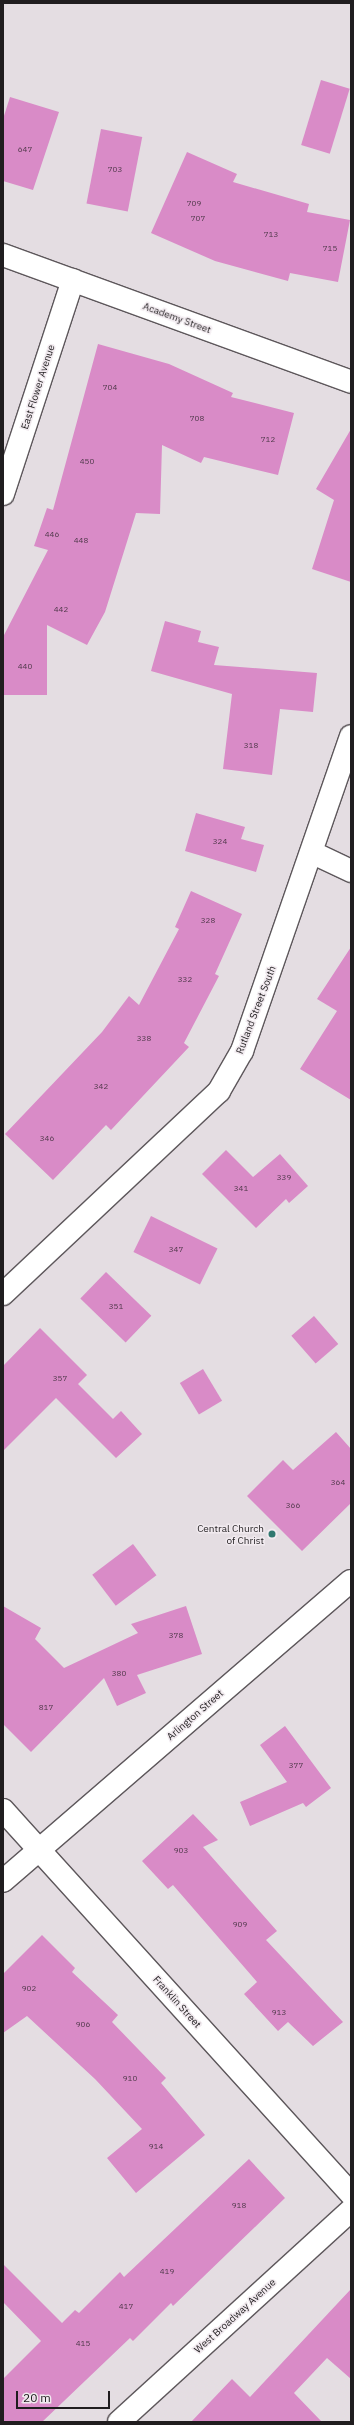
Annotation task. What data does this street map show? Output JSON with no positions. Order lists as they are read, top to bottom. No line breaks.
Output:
{"streets":{"street":["Academy Street","East Flower Avenue","Rutland Street South","Arlington Street","Franklin Street","West Broadway Avenue"]},"crossings":[["Academy Street","East Flower Avenue"],["Arlington Street","Franklin Street"]],"places":["Central Church of Christ"],"house_numbers":["647","703","709","707","713","715","704","708","712","450","446","448","442","440","318","324","328","332","338","342","346","339","341","347","351","357","364","366","378","380","817","377","903","909","902","913","906","910","914","918","419","417","415"],"scale_bar":"20 m"}
